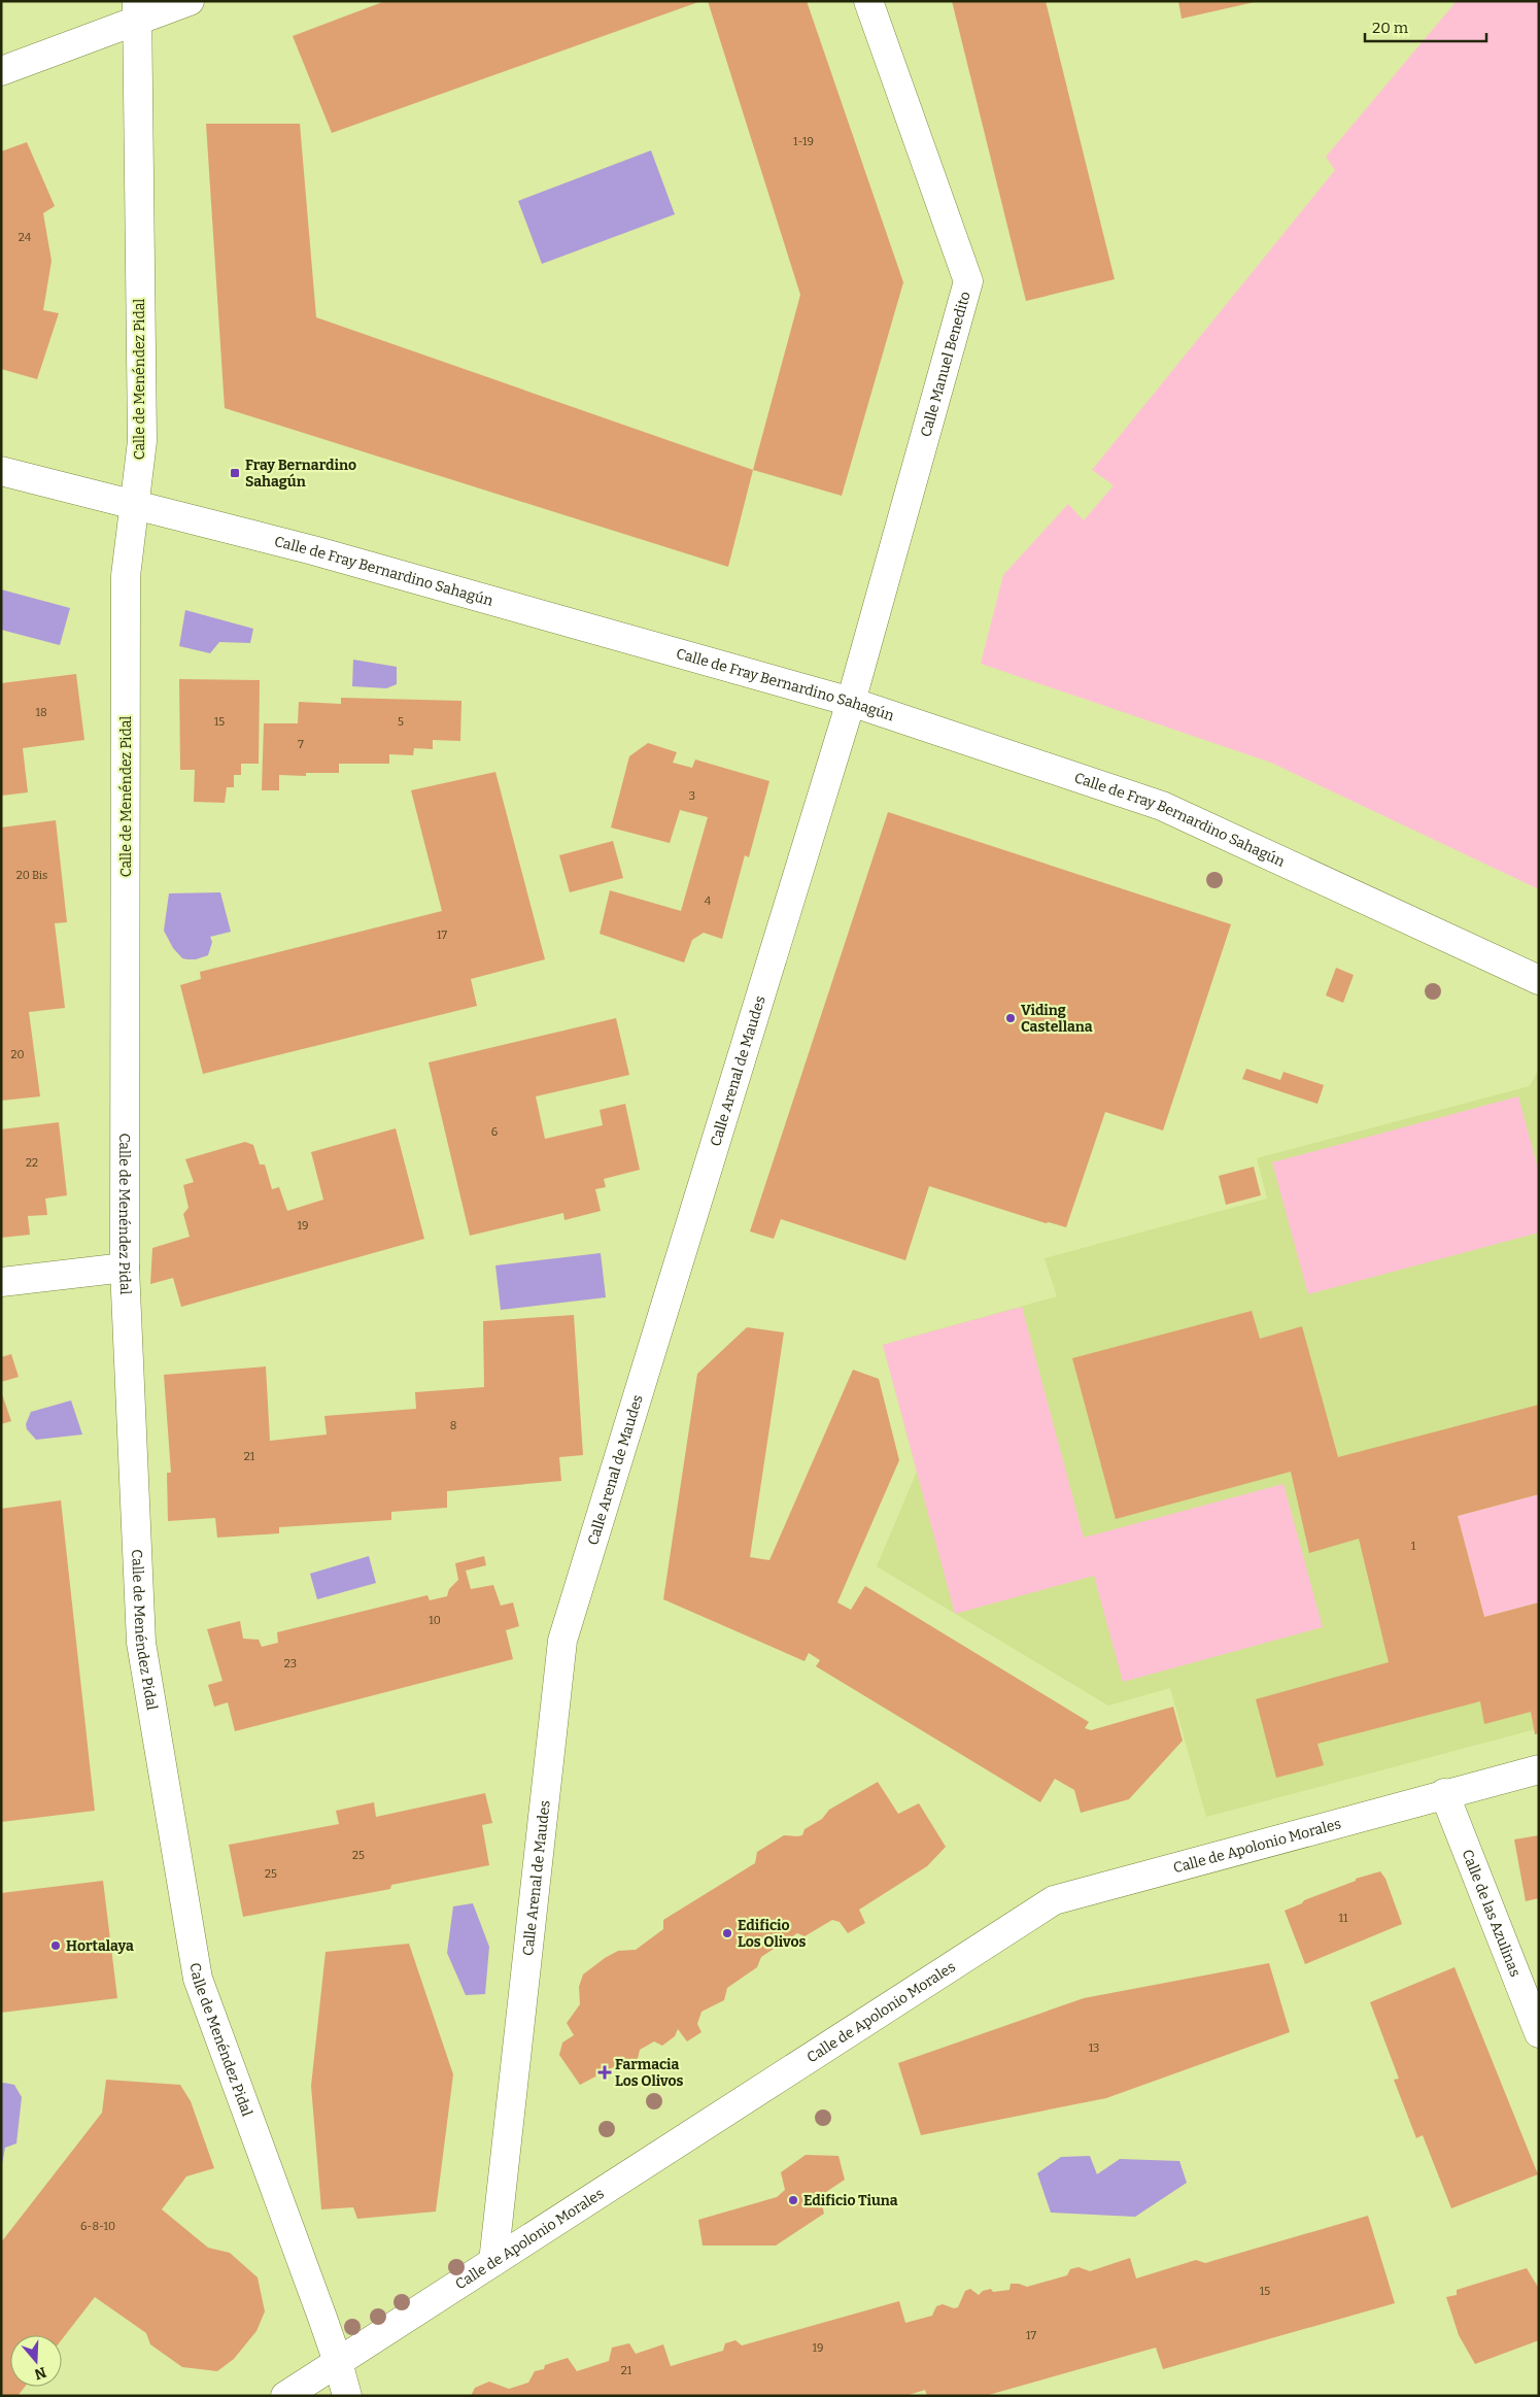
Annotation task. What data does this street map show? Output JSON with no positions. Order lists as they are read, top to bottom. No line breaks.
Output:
{"streets":{"street":["Calle Manuel Benedito","Calle de Menéndez Pidal","Calle de Fray Bernardino Sahagún","Calle Arenal de Maudes","Calle de Apolonio Morales","Calle de las Azulinas"]},"crossings":[["Calle Manuel Benedito","Calle de Fray Bernardino Sahagún"],["Calle Manuel Benedito","Calle Arenal de Maudes"],["Calle de Menéndez Pidal","Calle de Fray Bernardino Sahagún"],["Calle de Menéndez Pidal","Calle de Apolonio Morales"],["Calle de Fray Bernardino Sahagún","Calle Arenal de Maudes"],["Calle Arenal de Maudes","Calle de Apolonio Morales"],["Calle de Apolonio Morales","Calle de las Azulinas"]],"places":{"transit":["Fray Bernardino Sahagún"],"other":["Viding Castellana","Edificio Los Olivos","Hortalaya","Edificio Tiuna"],"health":["Farmacia Los Olivos"]},"house_numbers":["1-19","24","18","15","5","7","3","20 Bis","4","17","20","6","22","19","8","21","1","10","23","25","25","11","13","6-8-10","15","17","19","21"],"scale_bar":"20 m","north":"bottom"}
